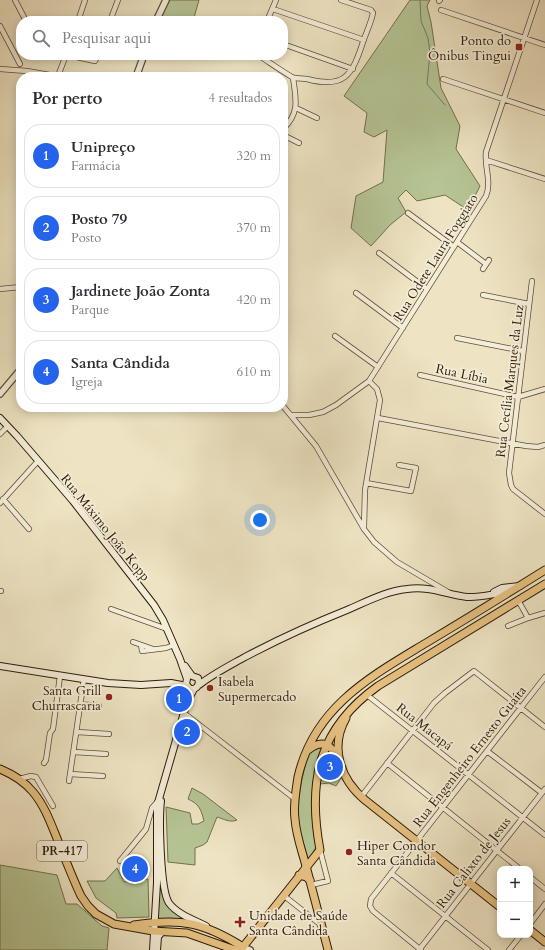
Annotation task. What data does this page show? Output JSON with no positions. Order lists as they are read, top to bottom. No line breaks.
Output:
{"streets":{"main road":["Rua Máximo João Kopp","PR-417"],"street":["Rua Odete Laura Foggiato","Rua Líbia","Rua Cecília Marques da Luz","Rua Macapá","Rua Engenheiro Ernesto Guaíta","Rua Calixto de Jesus"]},"crossings":[["Rua Líbia","Rua Cecília Marques da Luz"],["Rua Macapá","Rua Engenheiro Ernesto Guaíta"],["Rua Macapá","Rua Calixto de Jesus"],["Rua Engenheiro Ernesto Guaíta","Rua Calixto de Jesus"]],"places":{"transit":["Ponto do Ônibus Tingui"],"other":["Isabela Supermercado","Santa Grill Churrascaria","Hiper Condor Santa Cândida"],"health":["Unidade de Saúde Santa Cândida"]},"page":{"search":"Pesquisar aqui","heading":["Por perto","4 resultados"],"list":[{"mark":"1","name":"Unipreço","note":"Farmácia","value":"320 m"},{"mark":"2","name":"Posto 79","note":"Posto","value":"370 m"},{"mark":"3","name":"Jardinete João Zonta","note":"Parque","value":"420 m"},{"mark":"4","name":"Santa Cândida","note":"Igreja","value":"610 m"}],"pins":["1","2","3","4"],"map_buttons":["+","−"]}}
